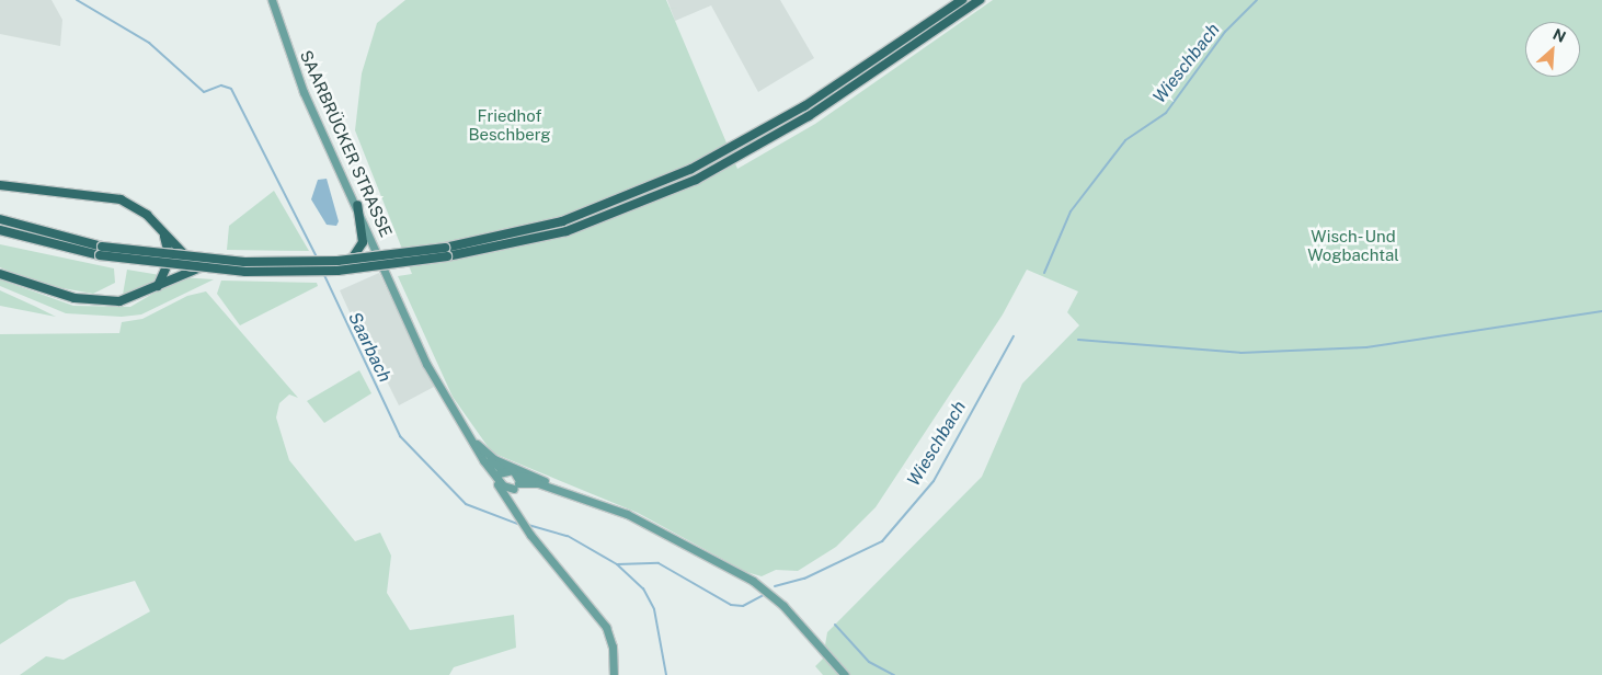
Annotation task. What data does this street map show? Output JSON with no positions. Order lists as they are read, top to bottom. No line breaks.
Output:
{"streets":{"main road":["SAARBRÜCKER STRASSE"]},"water":["Wieschbach","Saarbach"],"parks":["Friedhof Beschberg","Wisch- Und Wogbachtal"],"north":"top right"}
